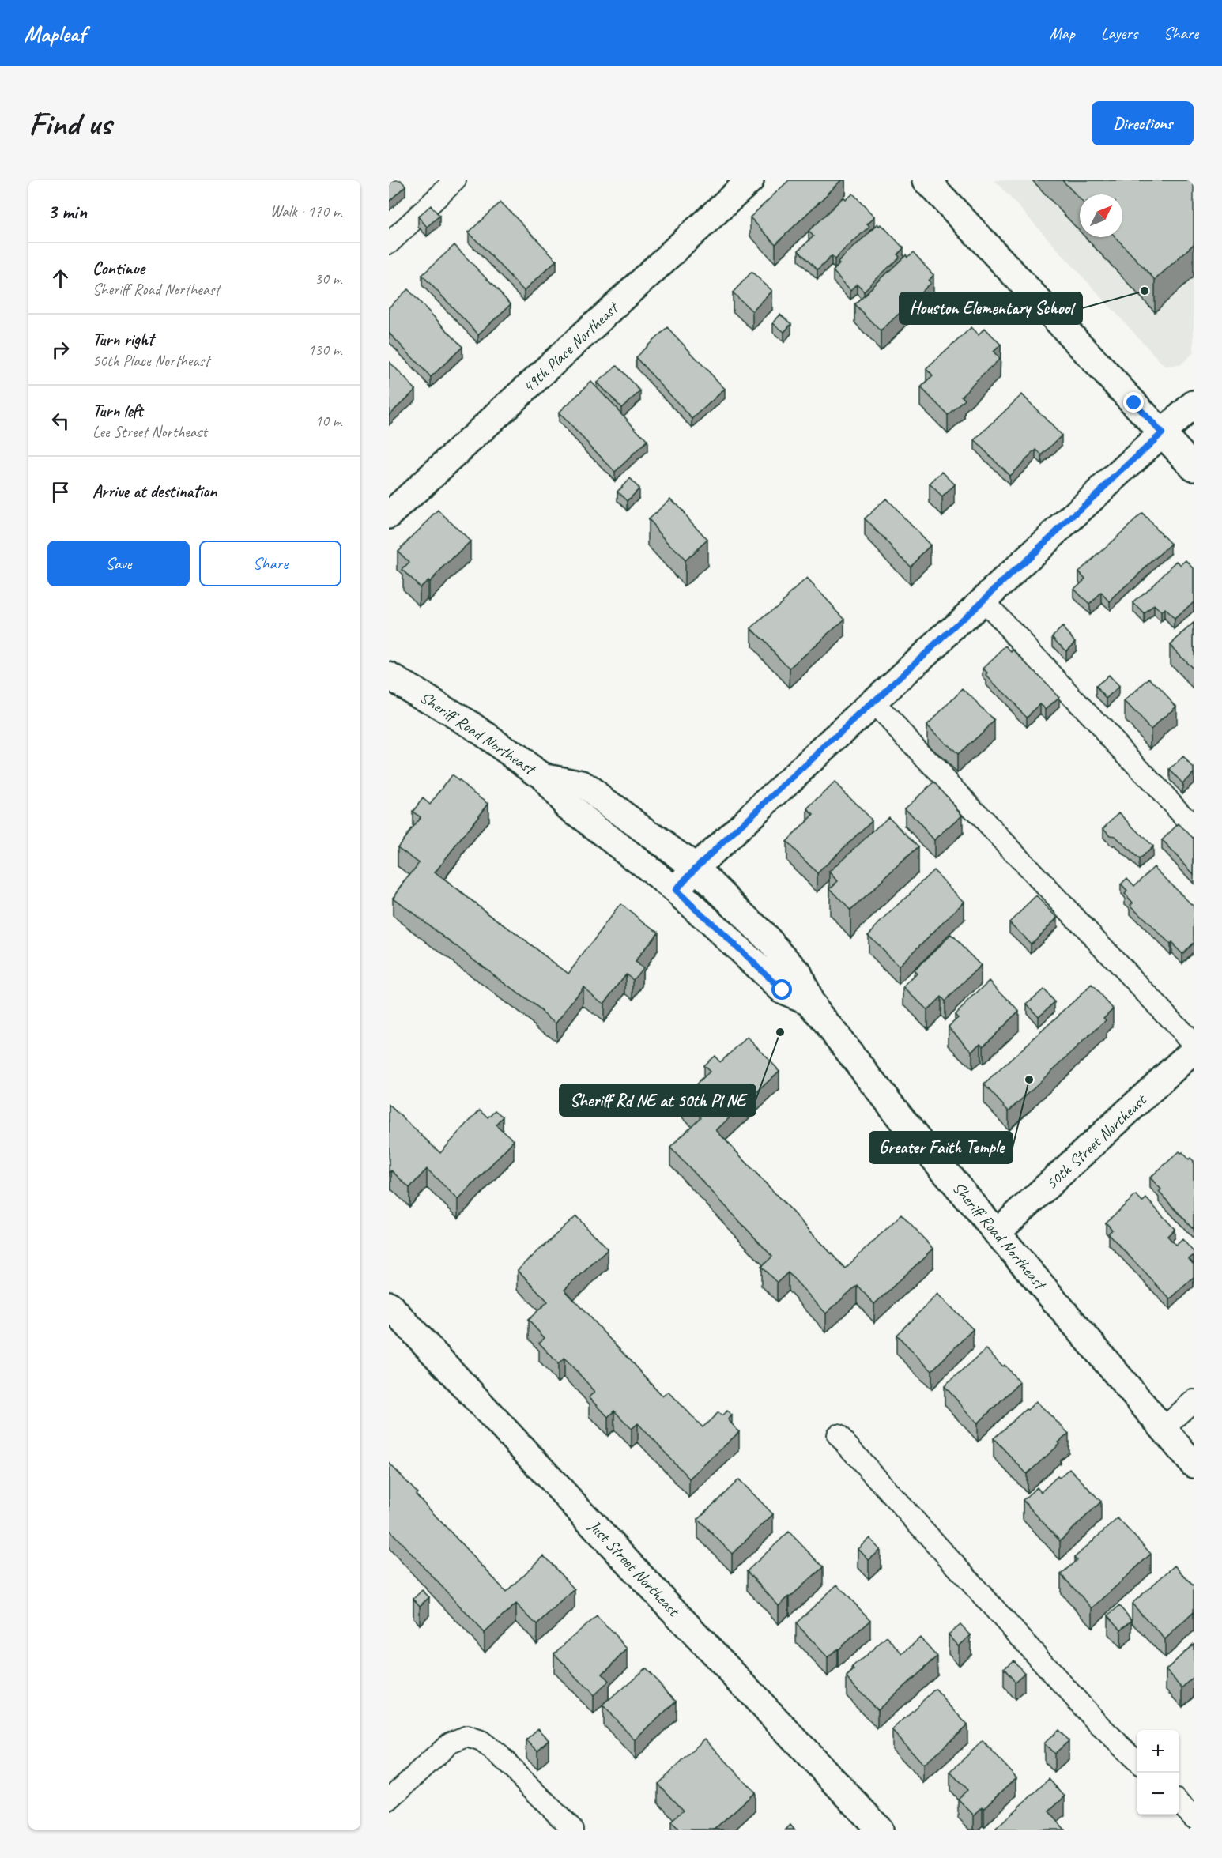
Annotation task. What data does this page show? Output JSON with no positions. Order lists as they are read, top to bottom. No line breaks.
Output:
{"streets":{"street":["49th Place Northeast","Sheriff Road Northeast","50th Street Northeast","Just Street Northeast"]},"crossings":[["Sheriff Road Northeast","50th Street Northeast"]],"places":["Houston Elementary School","Sheriff Rd NE at 50th Pl NE","Greater Faith Temple"],"north":"top right","page":{"header":"Mapleaf","nav":["Map","Layers","Share"],"buttons":["Directions",["Save","Share"]],"title":"Find us","heading":["3 min","Walk · 170 m"],"list":[["Continue","Sheriff Road Northeast","30 m"],["Turn right","50th Place Northeast","130 m"],["Turn left","Lee Street Northeast","10 m"],"Arrive at destination"],"map_buttons":["+","−"]}}
